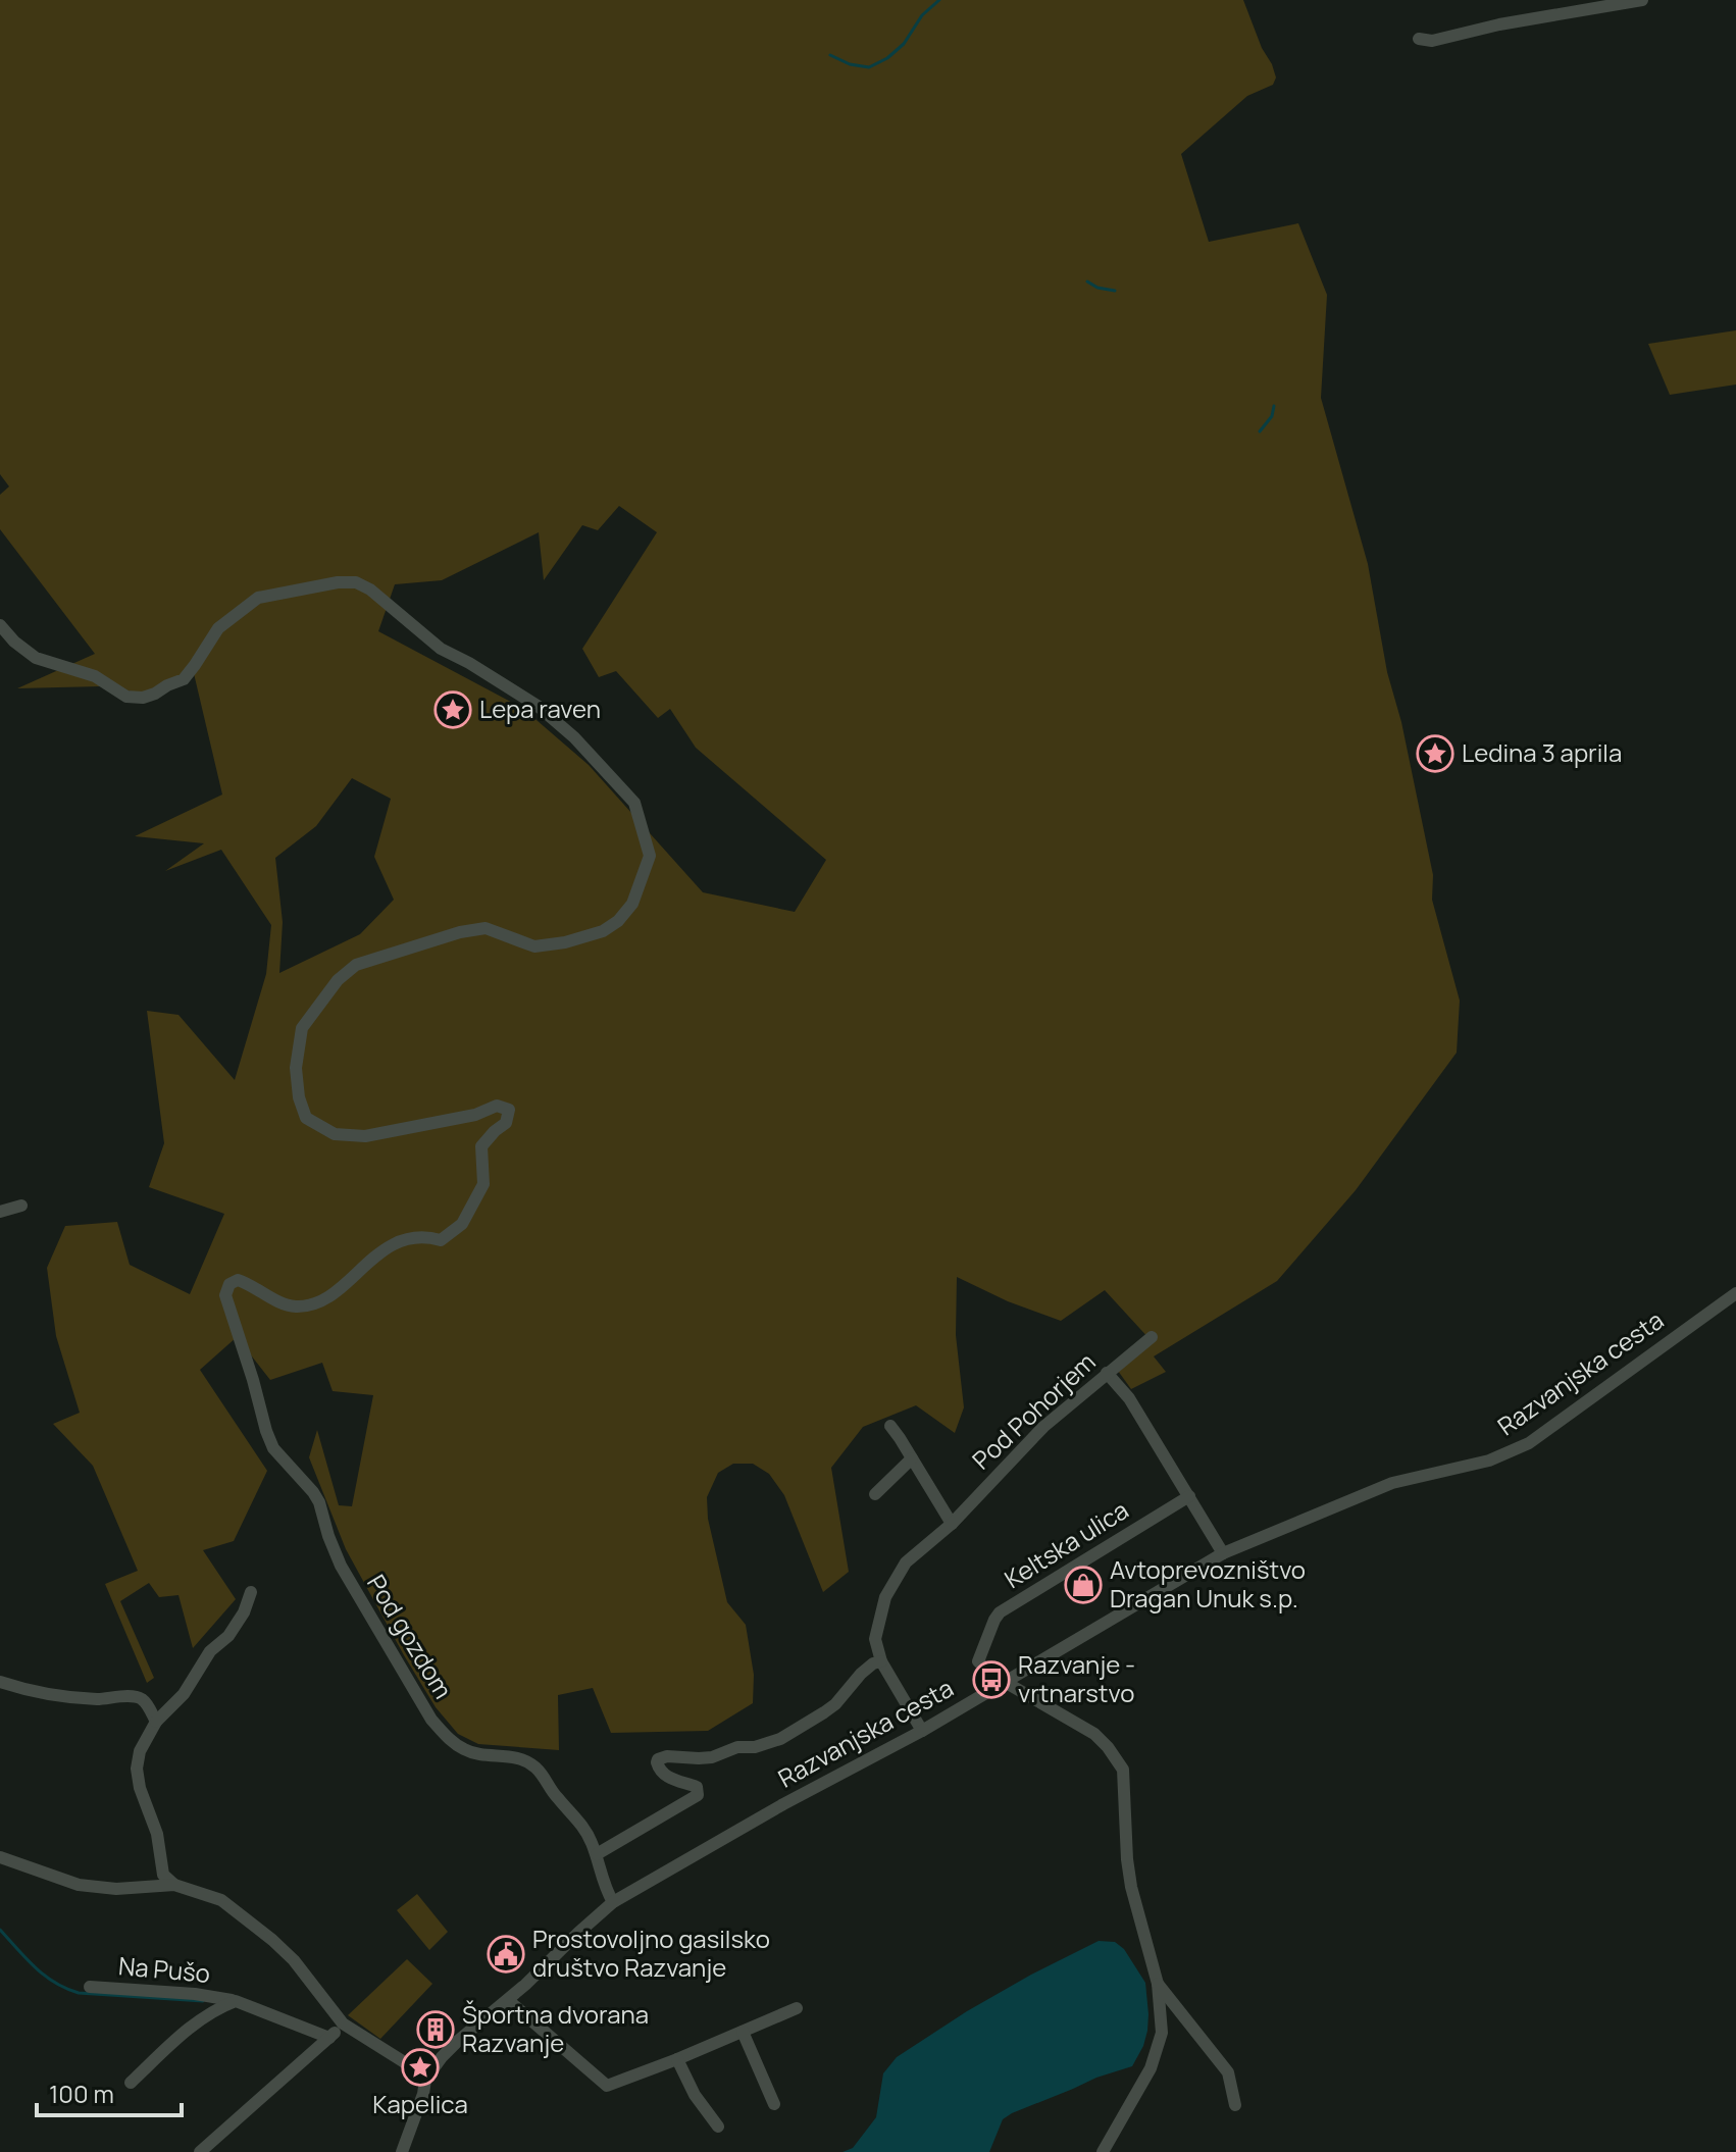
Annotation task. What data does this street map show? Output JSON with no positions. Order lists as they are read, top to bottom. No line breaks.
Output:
{"streets":{"street":["Razvanjska cesta","Pod Pohorjem","Keltska ulica","Pod gozdom","Na Pušo"]},"crossings":[["Razvanjska cesta","Pod Pohorjem"],["Razvanjska cesta","Keltska ulica"],["Razvanjska cesta","Pod gozdom"]],"places":{"place":["Lepa raven","Ledina 3 aprila","Kapelica"],"shop":["Avtoprevozništvo Dragan Unuk s.p."],"bus stop":["Razvanje - vrtnarstvo"],"public building":["Prostovoljno gasilsko društvo Razvanje"],"building":["Športna dvorana Razvanje"]},"scale_bar":"100 m"}
